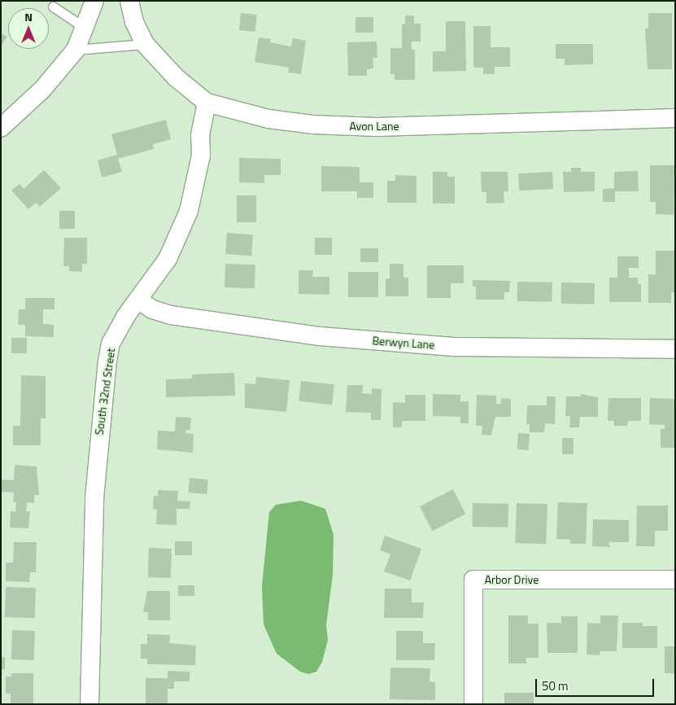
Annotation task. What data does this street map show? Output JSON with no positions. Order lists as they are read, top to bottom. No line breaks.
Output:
{"streets":{"street":["Avon Lane","Berwyn Lane","South 32nd Street","Arbor Drive"]},"crossings":[["Avon Lane","South 32nd Street"],["Berwyn Lane","South 32nd Street"]],"scale_bar":"50 m","north":"top"}
